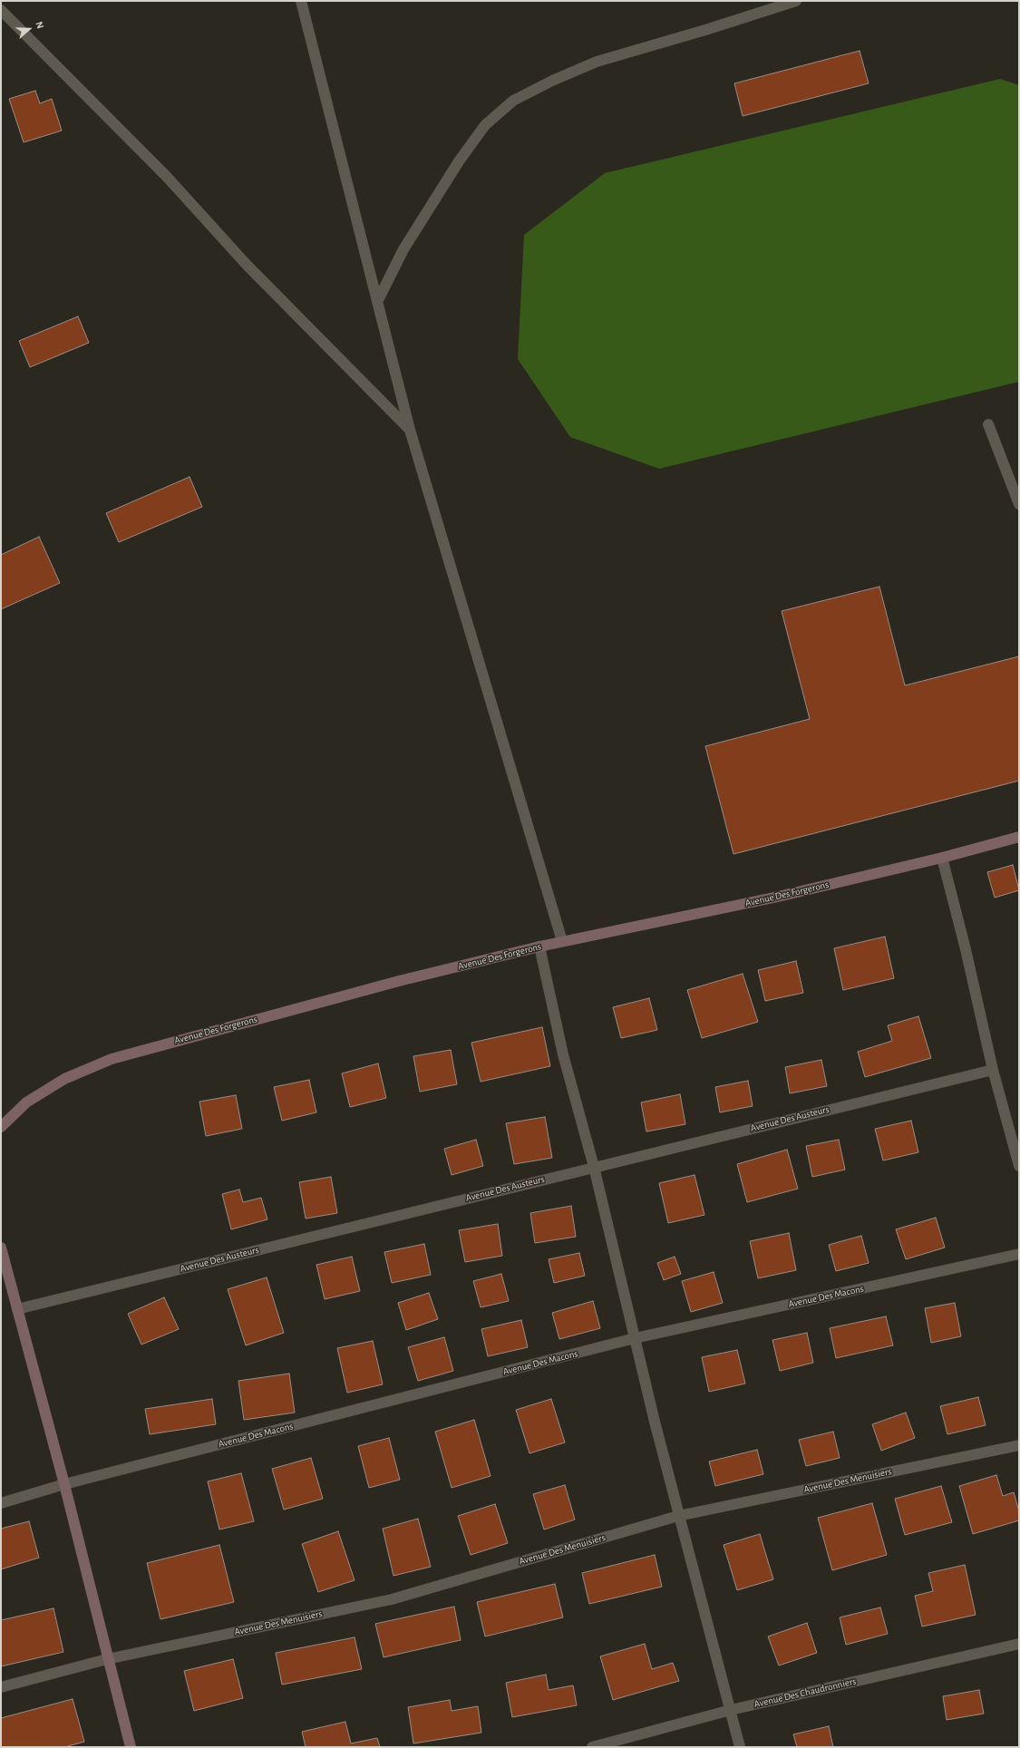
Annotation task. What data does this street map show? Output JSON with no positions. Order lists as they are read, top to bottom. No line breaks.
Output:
{"streets":{"street":["Avenue Des Forgerons","Avenue Des Austeurs","Avenue Des Macons","Avenue Des Menuisiers","Avenue Des Chaudronniers"]},"north":"right"}
